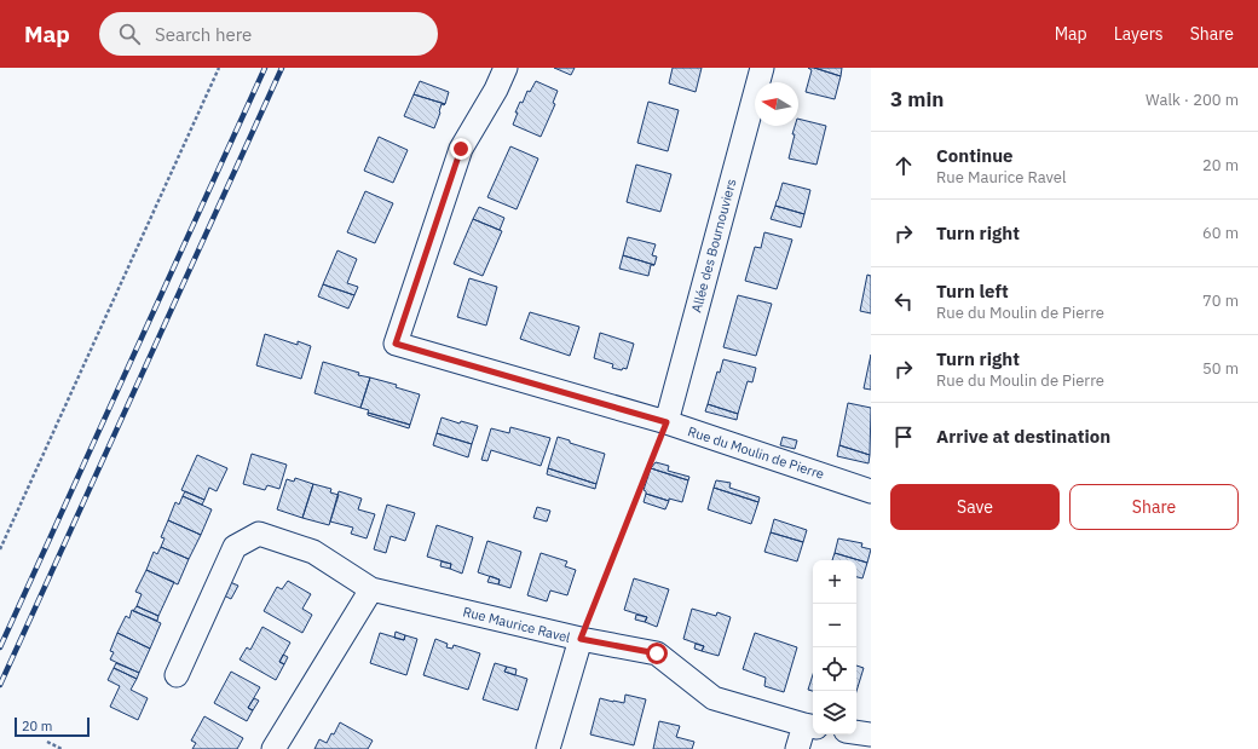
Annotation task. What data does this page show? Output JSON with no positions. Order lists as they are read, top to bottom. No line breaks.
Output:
{"streets":{"street":["Allée des Bournouviers","Rue du Moulin de Pierre","Rue Maurice Ravel"]},"crossings":[["Allée des Bournouviers","Rue du Moulin de Pierre"]],"scale_bar":"20 m","north":"left","page":{"header":"Map","search":"Search here","nav":["Map","Layers","Share"],"heading":["3 min","Walk · 200 m"],"list":[["Continue","Rue Maurice Ravel","20 m"],["Turn right","60 m"],["Turn left","Rue du Moulin de Pierre","70 m"],["Turn right","Rue du Moulin de Pierre","50 m"],"Arrive at destination"],"buttons":["Save","Share"],"map_buttons":["+","−"],"scale":"20 m"}}
